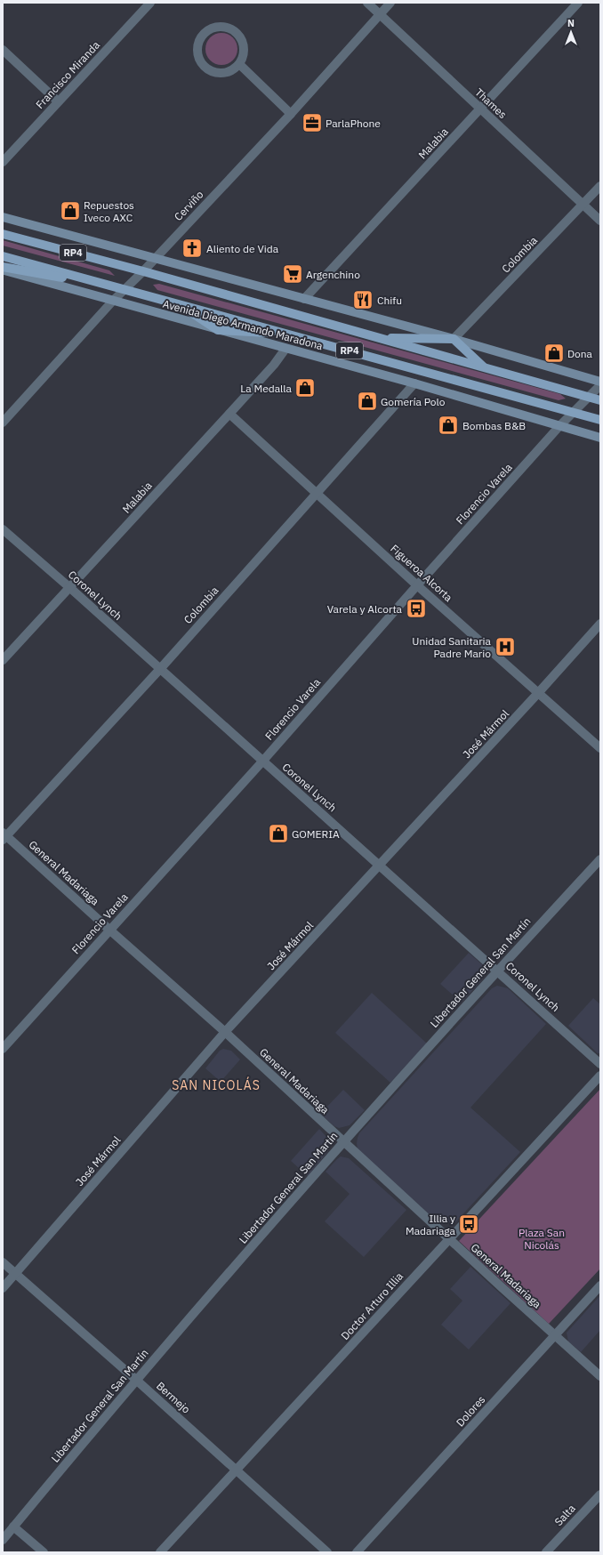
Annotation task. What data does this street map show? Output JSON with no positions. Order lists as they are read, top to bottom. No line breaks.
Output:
{"streets":{"main road":["RP4","Avenida Diego Armando Maradona"],"street":["Francisco Miranda","Thames","Malabia","Cerviño","Colombia","Florencio Varela","Figueroa Alcorta","Coronel Lynch","José Mármol","General Madariaga","Libertador General San Martín","Doctor Arturo Illia","Bermejo","Dolores","Salta"]},"crossings":[["Thames","Malabia"],["Thames","Cerviño"],["Thames","Colombia"],["Malabia","Avenida Diego Armando Maradona"],["Malabia","Figueroa Alcorta"],["Malabia","Coronel Lynch"],["Cerviño","RP4"],["Cerviño","Avenida Diego Armando Maradona"],["RP4","Florencio Varela"],["Colombia","Avenida Diego Armando Maradona"],["Colombia","Figueroa Alcorta"],["Colombia","Coronel Lynch"],["Colombia","General Madariaga"],["Avenida Diego Armando Maradona","Florencio Varela"],["Florencio Varela","Figueroa Alcorta"],["Florencio Varela","Coronel Lynch"],["Florencio Varela","General Madariaga"],["Figueroa Alcorta","José Mármol"],["Coronel Lynch","José Mármol"],["Coronel Lynch","Libertador General San Martín"],["José Mármol","General Madariaga"],["José Mármol","Bermejo"],["General Madariaga","Libertador General San Martín"],["General Madariaga","Doctor Arturo Illia"],["General Madariaga","Dolores"],["Libertador General San Martín","Bermejo"],["Doctor Arturo Illia","Bermejo"]],"districts":["SAN NICOLÁS"],"parks":["Plaza San Nicolás"],"places":{"office":["ParlaPhone"],"shop":["Repuestos Iveco AXC","Dona","La Medalla","Gomería Polo","Bombas B&B","GOMERIA"],"church":["Aliento de Vida"],"supermarket":["Argenchino"],"restaurant":["Chifu"],"bus stop":["Varela y Alcorta","Illia y Madariaga"],"hospital":["Unidad Sanitaria Padre Mario"]},"north":"top"}
